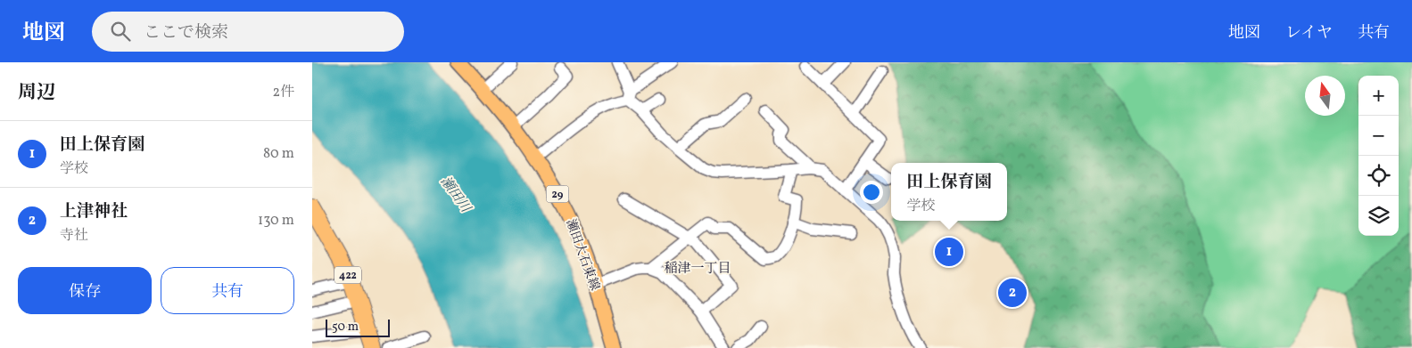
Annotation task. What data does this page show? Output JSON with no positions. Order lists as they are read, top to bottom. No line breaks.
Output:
{"streets":{"highway":["422"],"main road":["29","瀬田大石東線"]},"districts":["稲津一丁目"],"water":["瀬田川"],"scale_bar":"50 m","north":"top","page":{"header":"地図","search":"ここで検索","nav":["地図","レイヤ","共有"],"heading":["周辺","2件"],"map_buttons":["+","−"],"list":[{"mark":"1","name":"田上保育園","note":"学校","value":"80 m"},{"mark":"2","name":"上津神社","note":"寺社","value":"130 m"}],"popup":["田上保育園","学校"],"pins":["1","2"],"buttons":["保存","共有"],"scale":"50 m"}}
